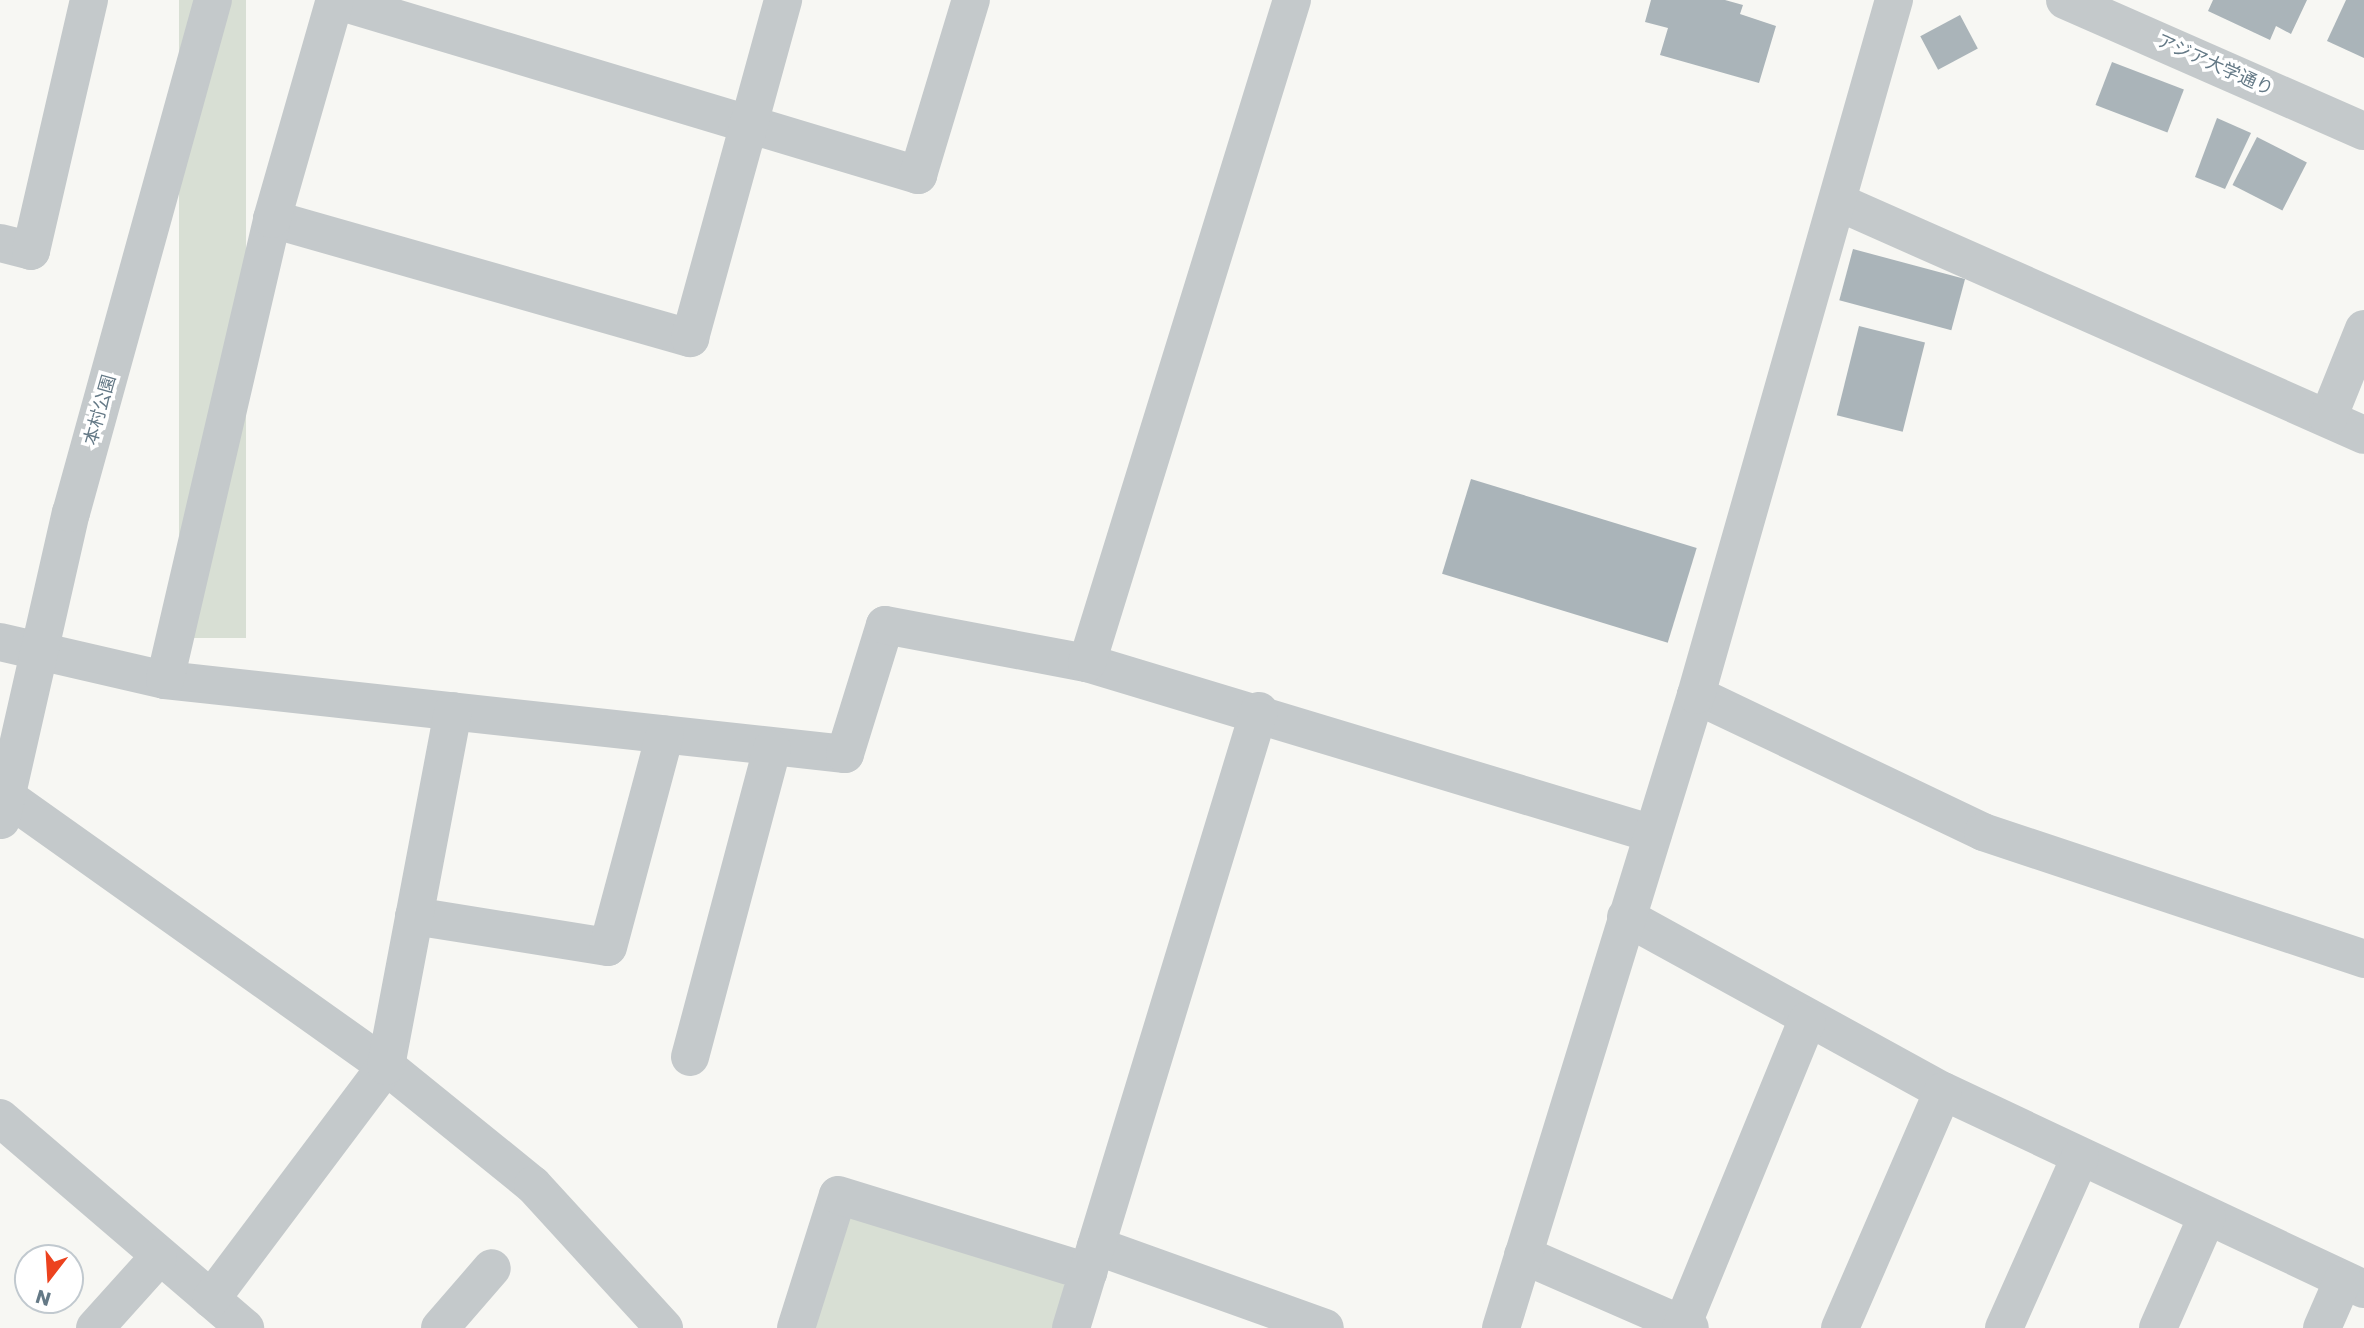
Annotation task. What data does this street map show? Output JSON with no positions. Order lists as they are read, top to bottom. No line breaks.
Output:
{"streets":{"street":["アジア大学通り","本村公園"]},"north":"bottom"}
